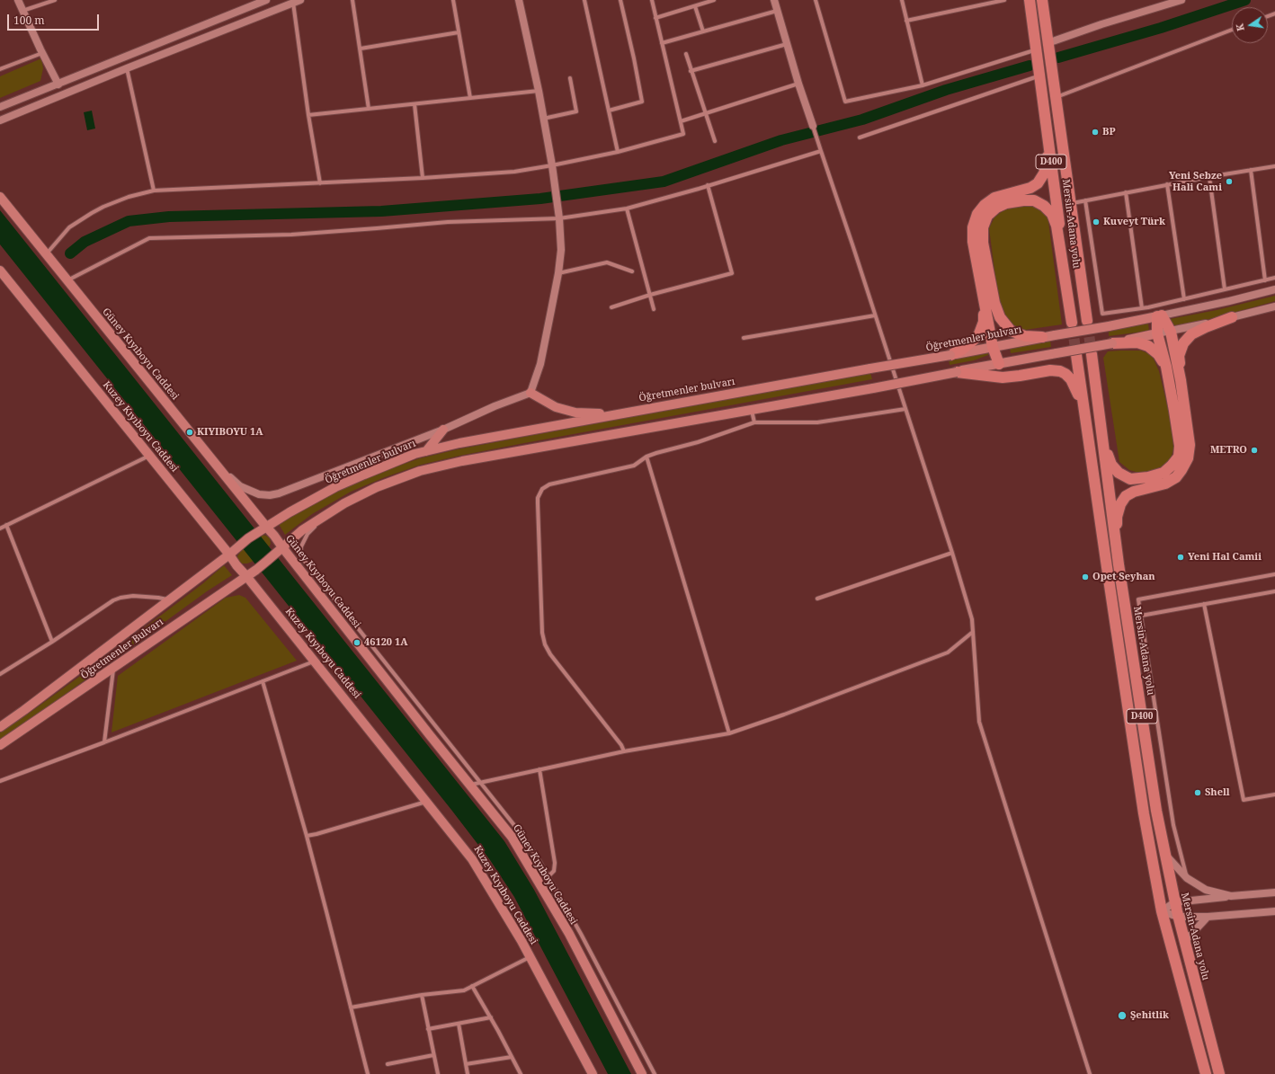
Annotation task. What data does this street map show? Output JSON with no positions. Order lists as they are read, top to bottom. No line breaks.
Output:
{"streets":{"highway":["D400","Mersin-Adana yolu"],"main road":["Öğretmenler bulvarı","Güney Kıyıboyu Caddesi","Kuzey Kıyıboyu Caddesi","Öğretmenler Bulvarı"]},"crossings":[["Mersin-Adana yolu","Öğretmenler bulvarı"],["Öğretmenler bulvarı","Güney Kıyıboyu Caddesi"],["Öğretmenler bulvarı","Öğretmenler Bulvarı"],["Güney Kıyıboyu Caddesi","Öğretmenler Bulvarı"],["Kuzey Kıyıboyu Caddesi","Öğretmenler Bulvarı"]],"places":["BP","Yeni Sebze Hali Cami","Kuveyt Türk","KIYIBOYU 1A","METRO","Yeni Hal Camii","Opet Seyhan","46120 1A","Shell","Şehitlik"],"scale_bar":"100 m","north":"left"}
